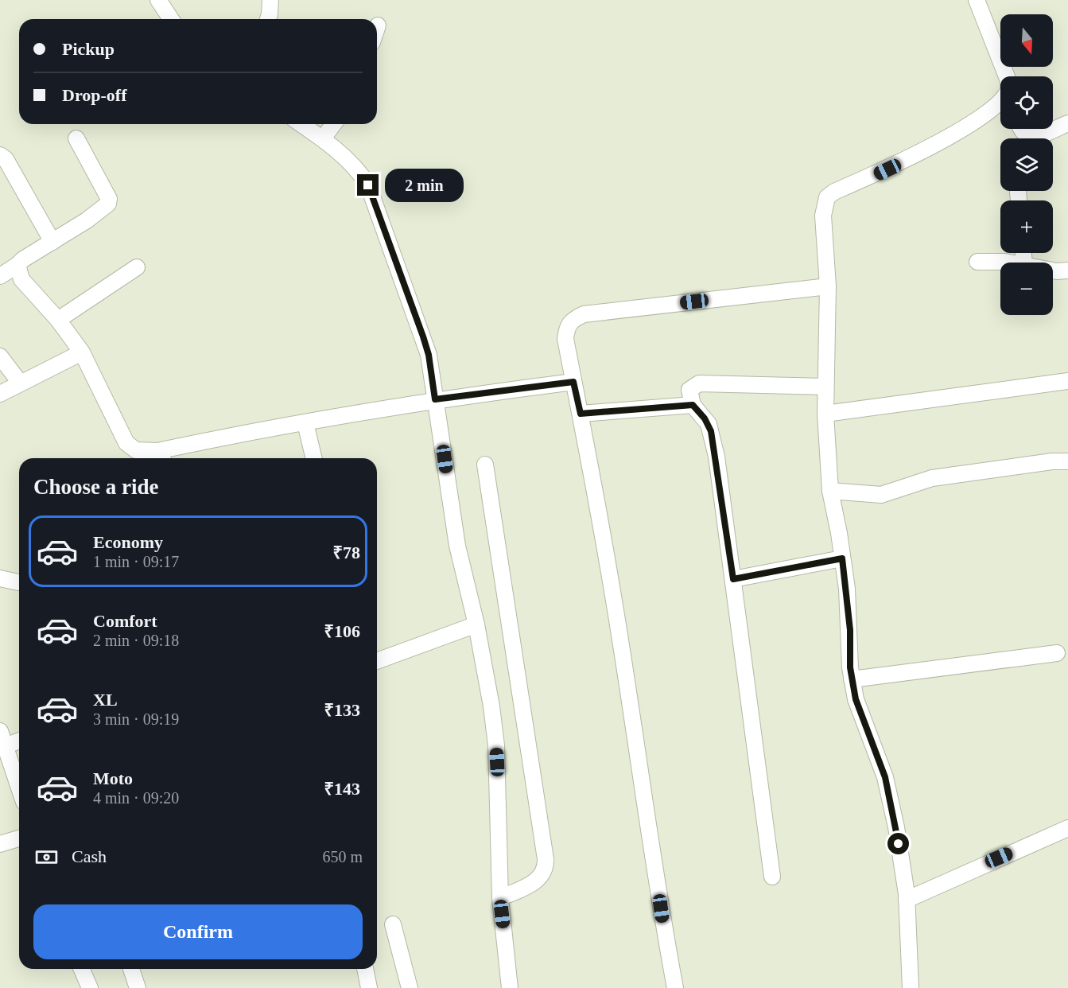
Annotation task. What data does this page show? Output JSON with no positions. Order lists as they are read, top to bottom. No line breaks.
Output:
{"north":"bottom","page":{"map_buttons":["+","−"],"banner":["Pickup","Drop-off"],"bubble":"2 min","heading":"Choose a ride","list":[{"name":"Economy","note":"1 min · 09:17","value":"₹78"},{"name":"Comfort","note":"2 min · 09:18","value":"₹106"},{"name":"XL","note":"3 min · 09:19","value":"₹133"},{"name":"Moto","note":"4 min · 09:20","value":"₹143"}],"pay":["Cash","650 m"],"buttons":"Confirm"}}
